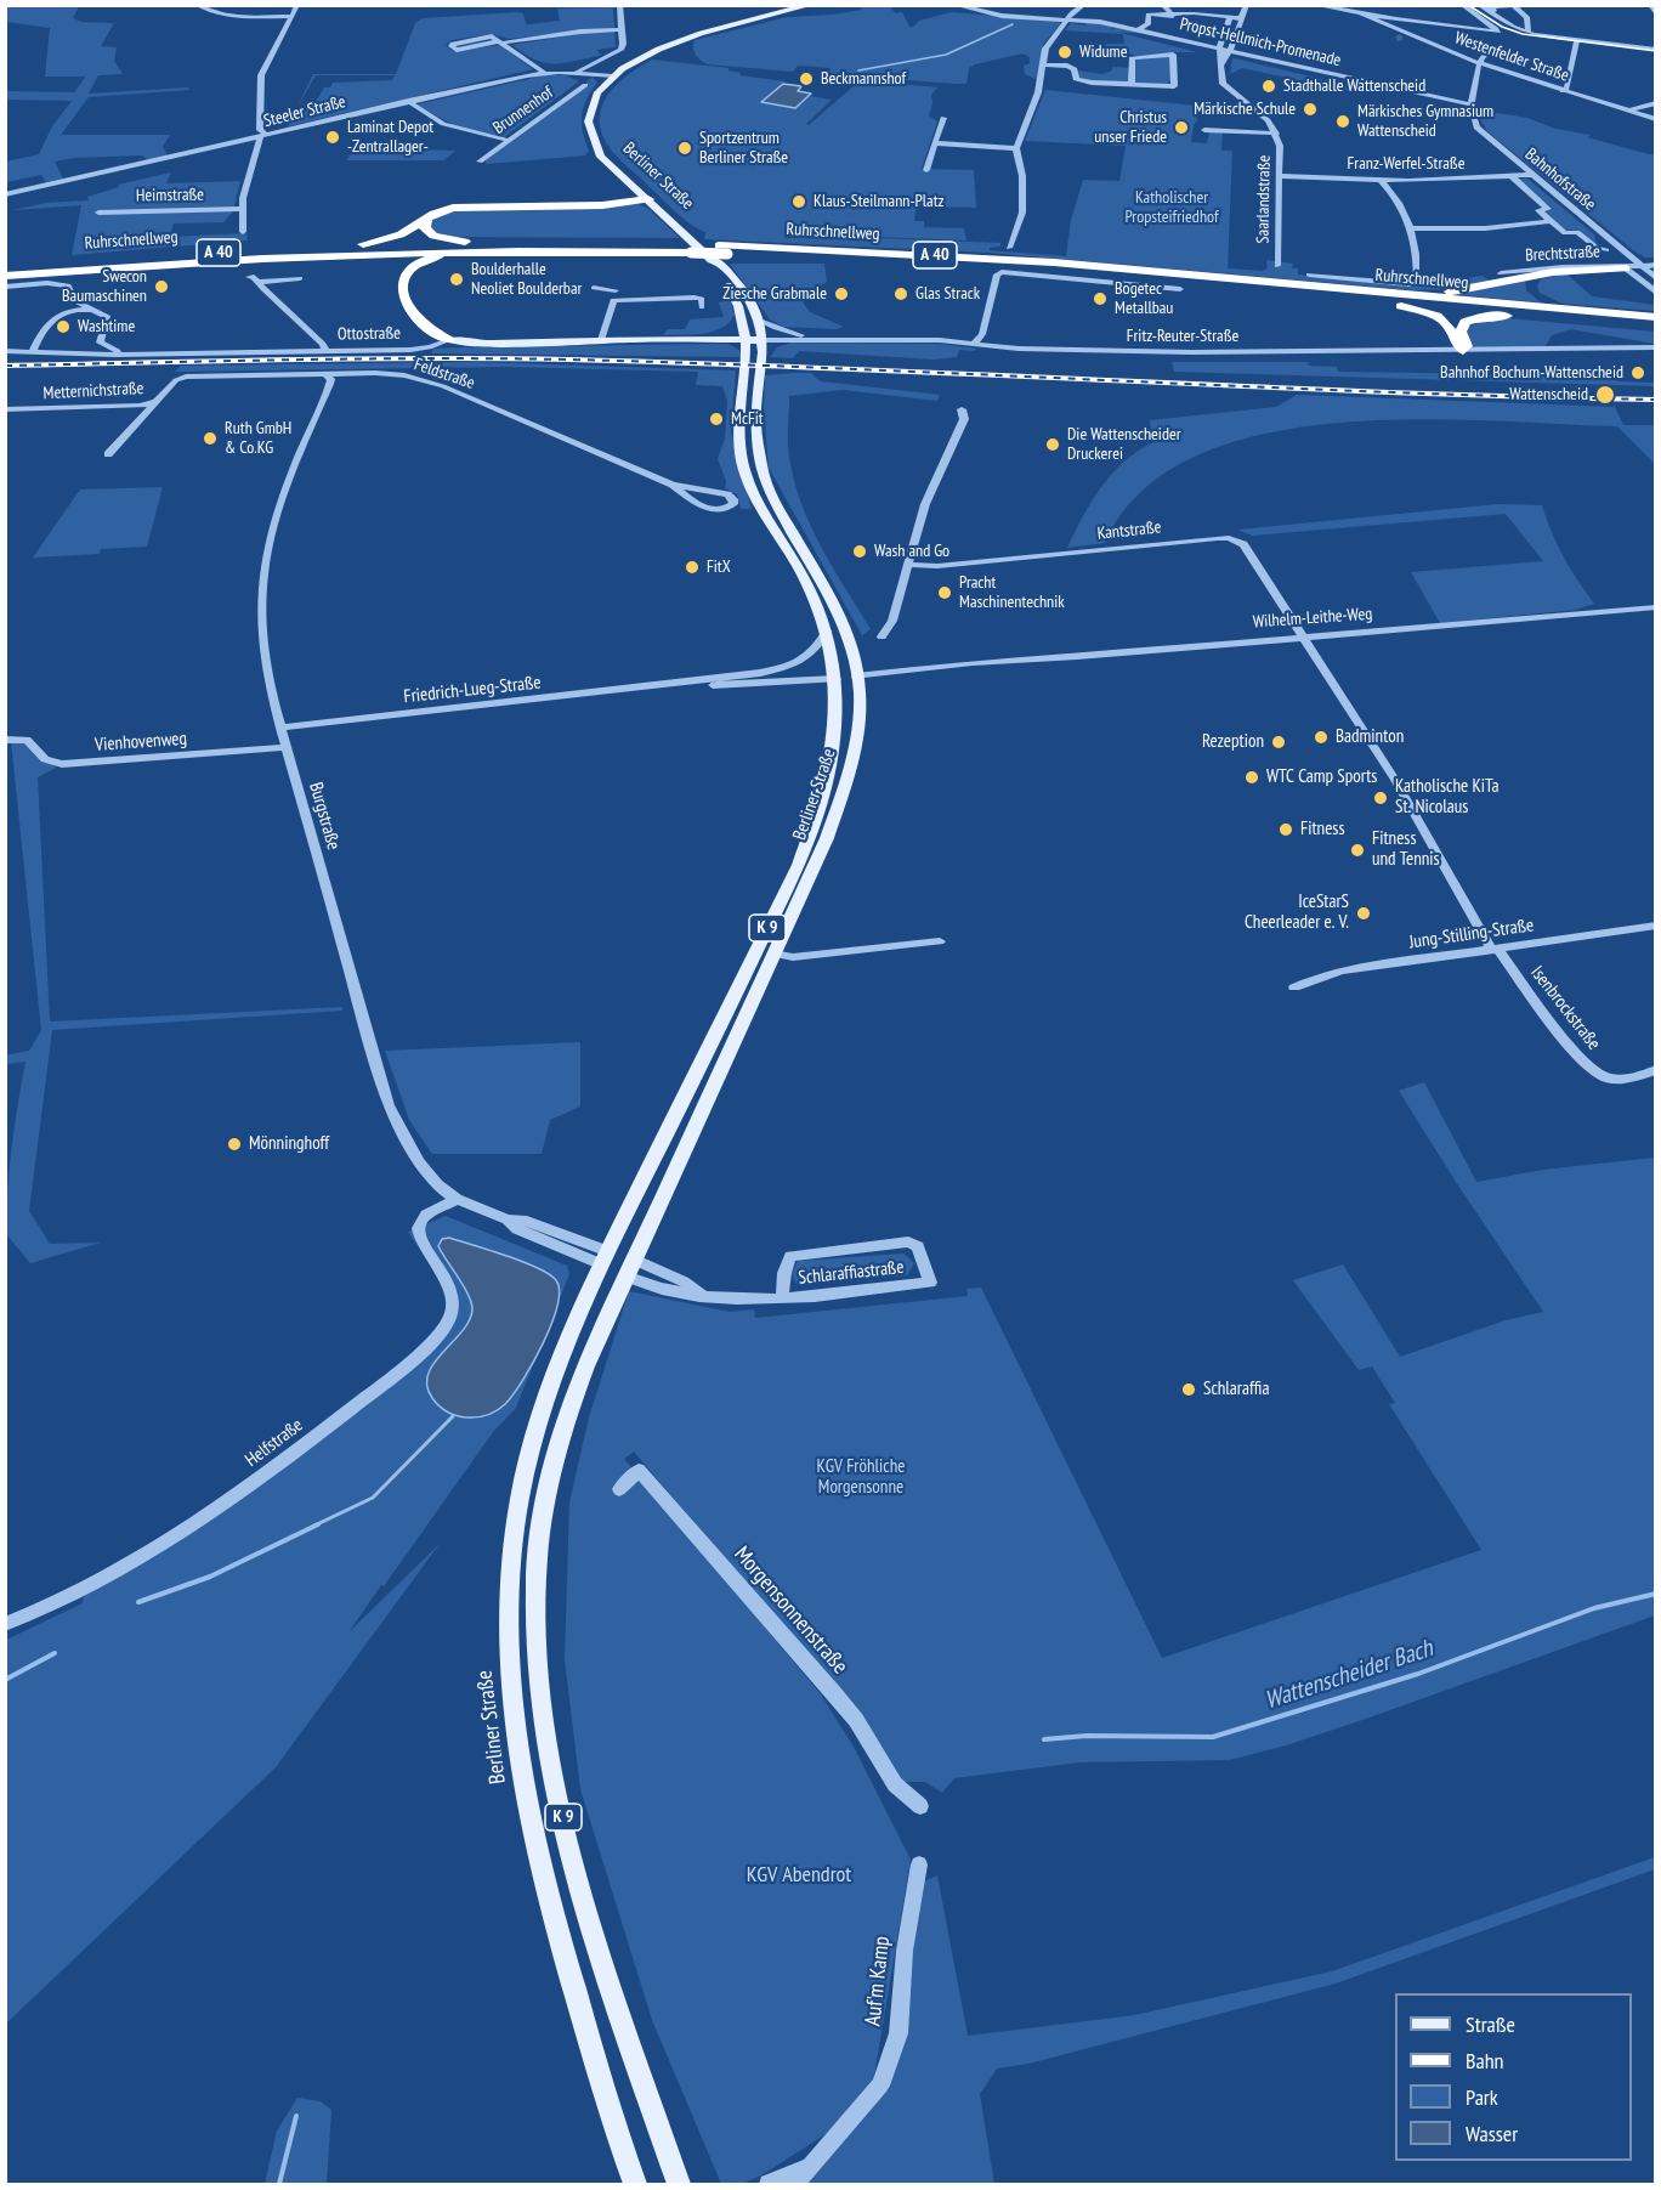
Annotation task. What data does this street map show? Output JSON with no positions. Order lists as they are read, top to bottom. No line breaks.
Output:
{"streets":{"highway":["Ruhrschnellweg","A 40"],"main road":["Berliner Straße","Ottostraße","Wilhelm-Leithe-Weg","K 9"],"street":["Propst-Hellmich-Promenade","Westenfelder Straße","Brunnenhof","Steeler Straße","Franz-Werfel-Straße","Bahnhofstraße","Heimstraße","Saarlandstraße","Brechtstraße","Fritz-Reuter-Straße","Feldstraße","Metternichstraße","Kantstraße","Friedrich-Lueg-Straße","Vienhovenweg","Burgstraße","Jung-Stilling-Straße","Isenbrockstraße","Schlaraffiastraße","Helfstraße","Morgensonnenstraße","Auf'm Kamp"]},"crossings":[["Propst-Hellmich-Promenade","Bahnhofstraße"],["Propst-Hellmich-Promenade","Saarlandstraße"],["Steeler Straße","Berliner Straße"],["Franz-Werfel-Straße","Bahnhofstraße"],["Franz-Werfel-Straße","Saarlandstraße"],["Berliner Straße","Ottostraße"],["Berliner Straße","Wilhelm-Leithe-Weg"],["Berliner Straße","Friedrich-Lueg-Straße"],["Berliner Straße","Burgstraße"],["Berliner Straße","Schlaraffiastraße"],["Bahnhofstraße","Brechtstraße"],["Ottostraße","Fritz-Reuter-Straße"],["Feldstraße","Metternichstraße"],["Feldstraße","Burgstraße"],["Kantstraße","Wilhelm-Leithe-Weg"],["Kantstraße","Isenbrockstraße"],["Wilhelm-Leithe-Weg","Friedrich-Lueg-Straße"],["Wilhelm-Leithe-Weg","Isenbrockstraße"],["Friedrich-Lueg-Straße","Burgstraße"],["Vienhovenweg","Burgstraße"],["Burgstraße","Helfstraße"],["Jung-Stilling-Straße","Isenbrockstraße"]],"water":["Wattenscheider Bach"],"parks":["Katholischer Propsteifriedhof","KGV Fröhliche Morgensonne","KGV Abendrot"],"places":["Widume","Beckmannshof","Stadthalle Wattenscheid","Märkische Schule","Märkisches Gymnasium Wattenscheid","Christus unser Friede","Laminat Depot -Zentrallager-","Sportzentrum Berliner Straße","Klaus-Steilmann-Platz","Boulderhalle Neoliet Boulderbar","Swecon Baumaschinen","Ziesche Grabmale","Glas Strack","Bogetec Metallbau","Washtime","Bahnhof Bochum-Wattenscheid","Wattenscheid","McFit","Ruth GmbH & Co.KG","Die Wattenscheider Druckerei","Wash and Go","FitX","Pracht Maschinentechnik","Badminton","Rezeption","WTC Camp Sports","Katholische KiTa St. Nicolaus","Fitness","Fitness und Tennis","IceStarS Cheerleader e. V.","Mönninghoff","Schlaraffia"],"legend":["Straße","Bahn","Park","Wasser"]}
